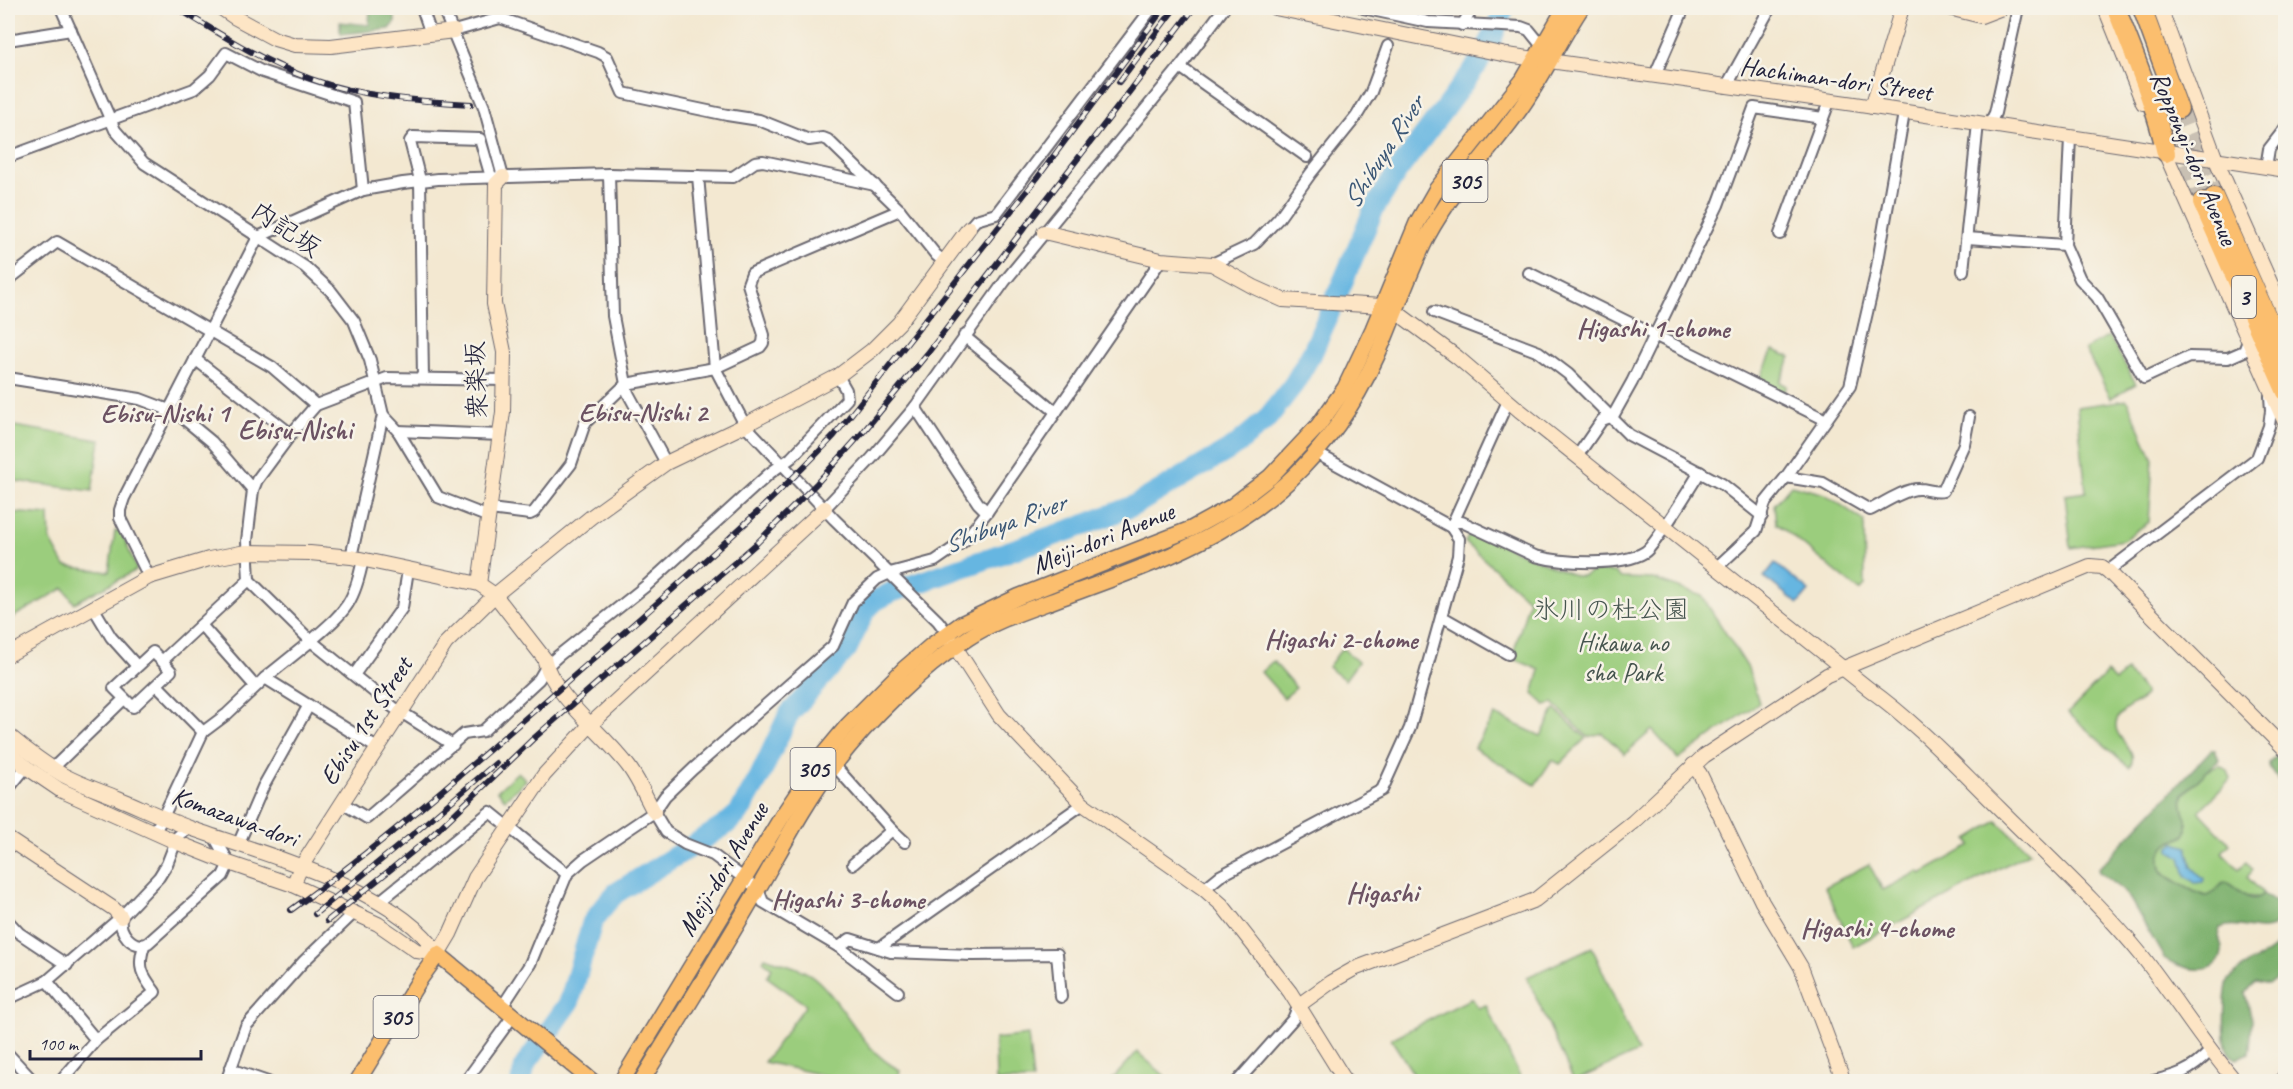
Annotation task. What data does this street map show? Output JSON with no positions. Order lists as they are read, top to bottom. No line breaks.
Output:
{"streets":{"highway":["3"],"main road":["305","Meiji-dori Avenue","Komazawa-dori"],"street":["Hachiman-dori Street","Roppongi-dori Avenue","内記坂","衆楽坂","Ebisu 1st Street"]},"crossings":[["Hachiman-dori Street","Roppongi-dori Avenue"],["Hachiman-dori Street","Meiji-dori Avenue"],["Roppongi-dori Avenue","3"],["305","Komazawa-dori"],["Ebisu 1st Street","Komazawa-dori"]],"districts":["Higashi 1-chome","Ebisu-Nishi 2","Ebisu-Nishi 1","Ebisu-Nishi","Higashi 2-chome","Higashi","Higashi 3-chome","Higashi 4-chome"],"water":["Shibuya River"],"parks":["氷川の杜公園","Hikawa no sha Park"],"scale_bar":"100 m"}
